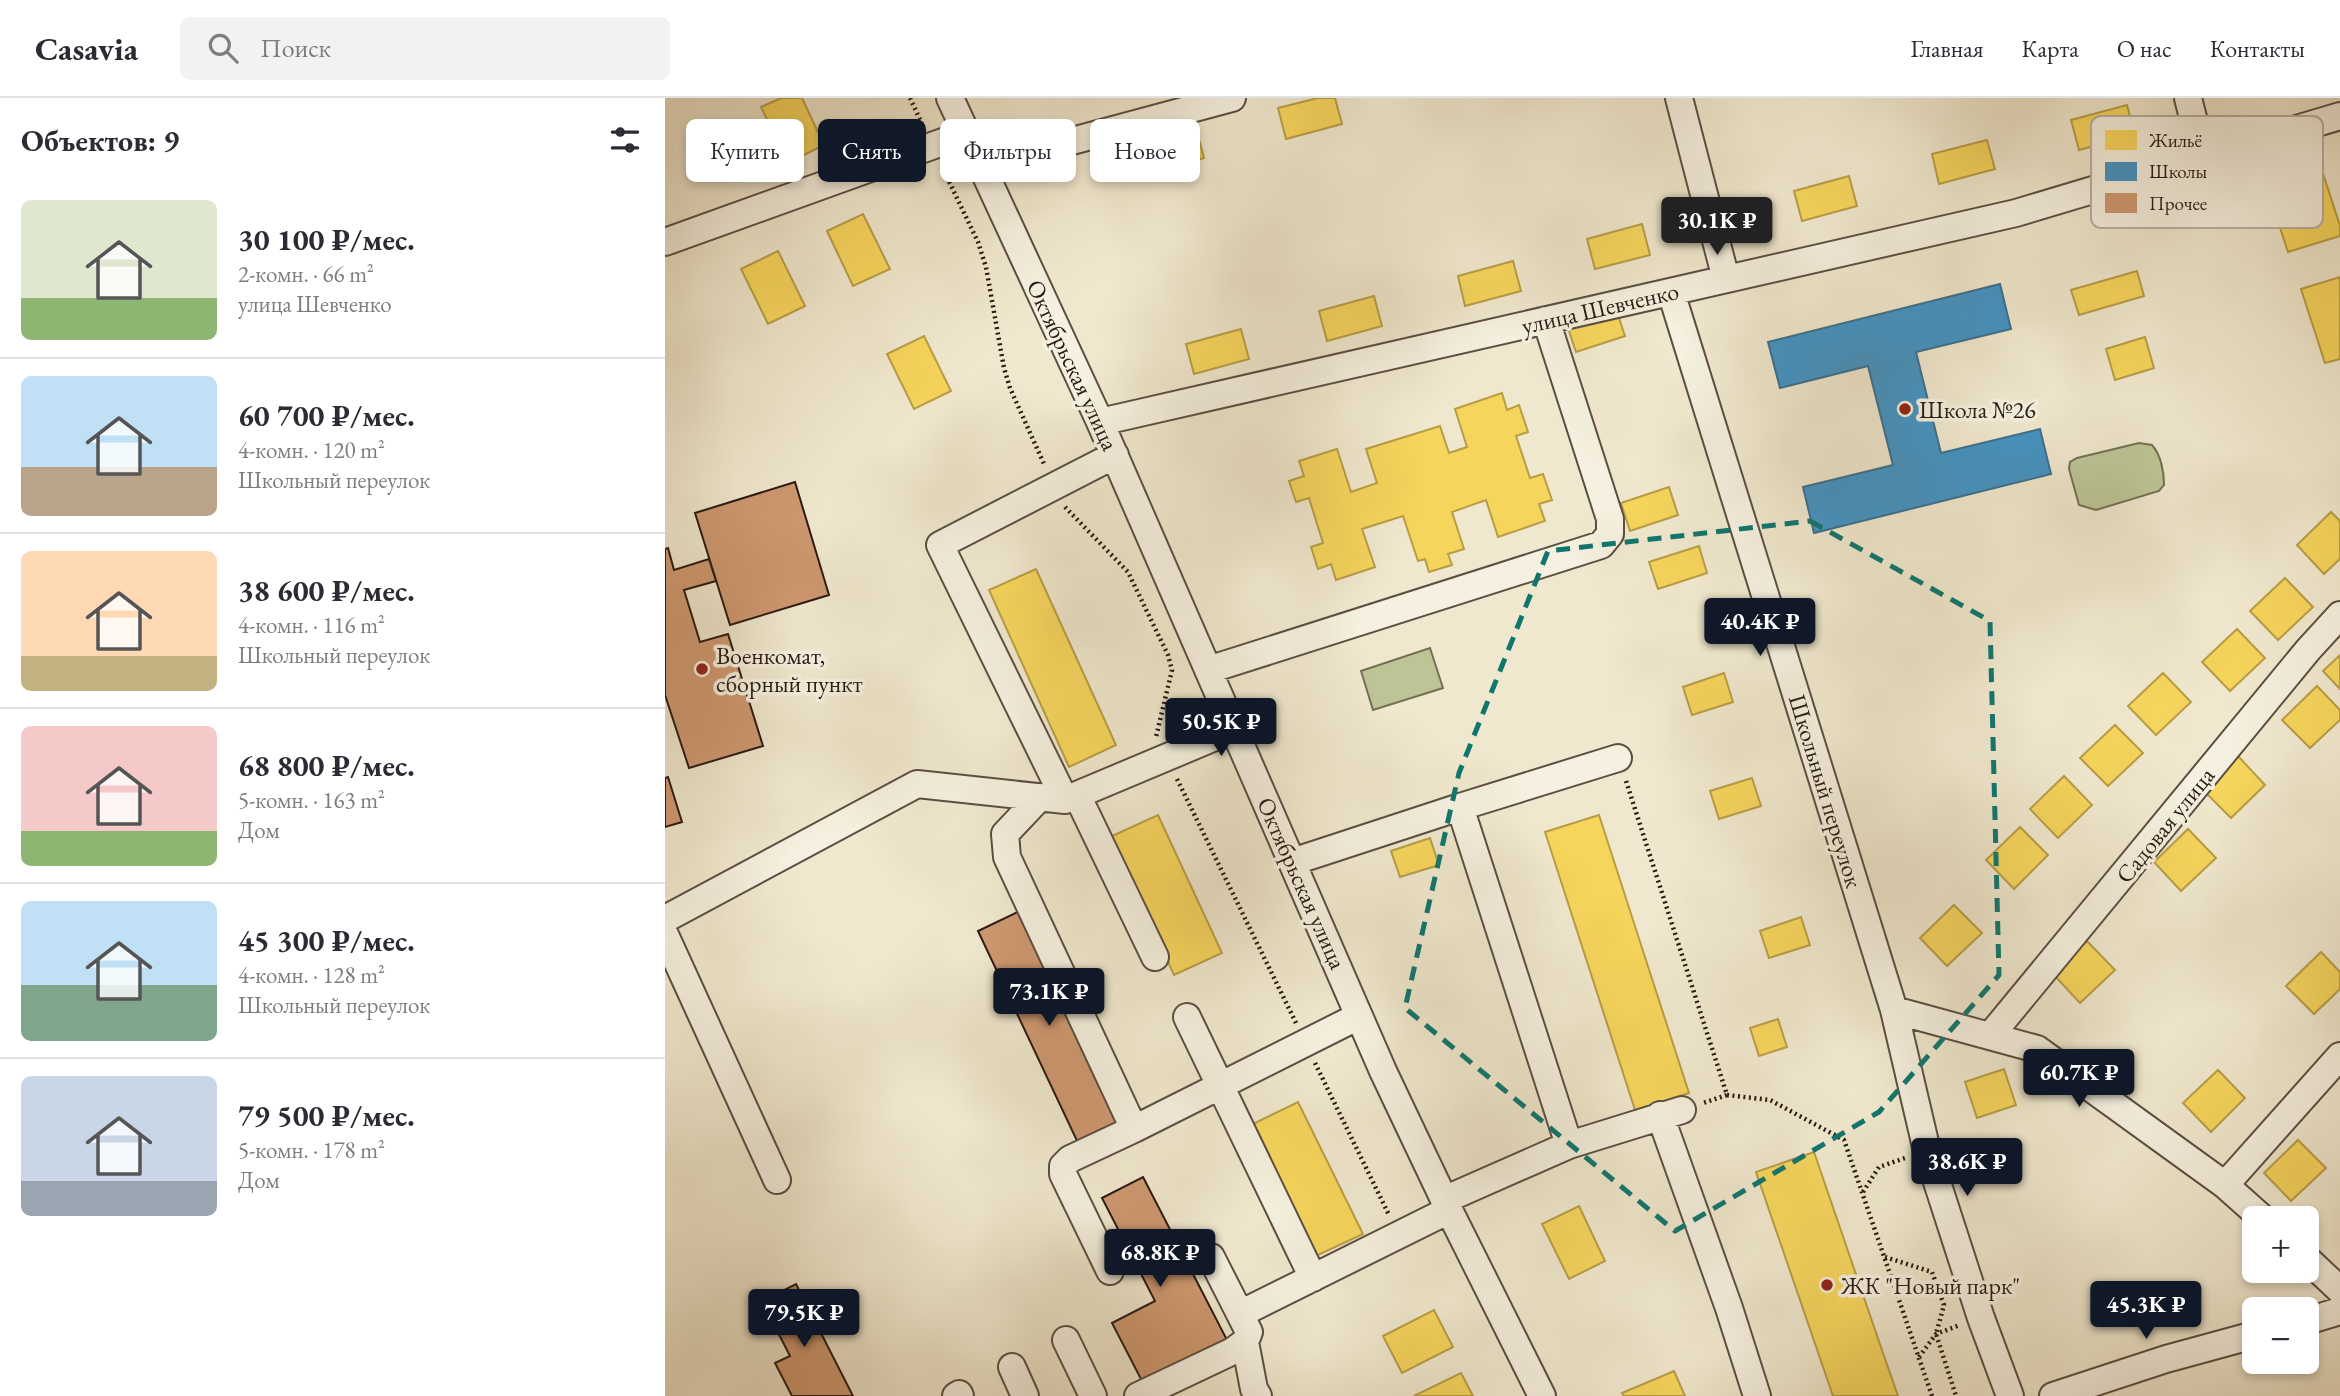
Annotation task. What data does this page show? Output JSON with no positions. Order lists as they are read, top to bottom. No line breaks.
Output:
{"streets":{"street":["улица Шевченко","Октябрьская улица","Школьный переулок","Садовая улица"]},"crossings":[["улица Шевченко","Октябрьская улица"],["улица Шевченко","Школьный переулок"]],"places":["Школа №26","Военкомат, сборный пункт","ЖК \"Новый парк\""],"legend":["Жильё","Школы","Прочее"],"page":{"header":"Casavia","search":"Поиск","nav":["Главная","Карта","О нас","Контакты"],"heading":"Объектов: 9","chip":["Купить","Снять","Фильтры","Новое"],"list":[{"name":"30 100 ₽/мес.","note":"2-комн. · 66 m² · улица Шевченко"},{"name":"60 700 ₽/мес.","note":"4-комн. · 120 m² · Школьный переулок"},{"name":"38 600 ₽/мес.","note":"4-комн. · 116 m² · Школьный переулок"},{"name":"68 800 ₽/мес.","note":"5-комн. · 163 m² · Дом"},{"name":"45 300 ₽/мес.","note":"4-комн. · 128 m² · Школьный переулок"},{"name":"79 500 ₽/мес.","note":"5-комн. · 178 m² · Дом"}],"price":["30.1K ₽","40.4K ₽","50.5K ₽","73.1K ₽","60.7K ₽","38.6K ₽","68.8K ₽","45.3K ₽","79.5K ₽"],"map_buttons":["+","−"]}}
